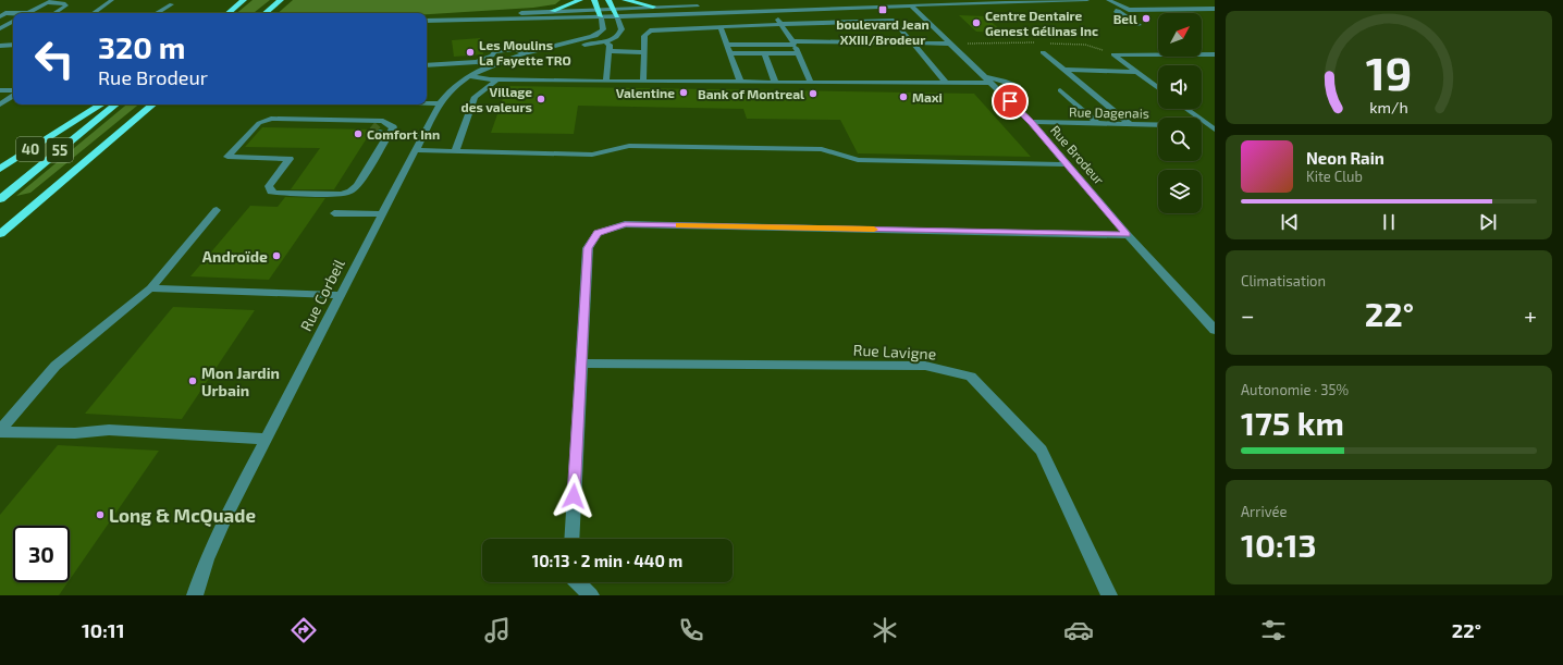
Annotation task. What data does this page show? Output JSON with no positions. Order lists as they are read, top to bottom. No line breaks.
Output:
{"streets":{"highway":["40","55"],"street":["Rue Dagenais","Rue Brodeur","Rue Corbeil","Rue Lavigne"]},"crossings":[["Rue Dagenais","Rue Brodeur"]],"places":{"transit":["boulevard Jean XXIII/Brodeur"],"other":["Bell","Centre Dentaire Genest Gélinas Inc","Les Moulins La Fayette TRO","Valentine","Bank of Montreal","Maxi","Village des valeurs","Comfort Inn","Androïde","Mon Jardin Urbain","Long & McQuade"]},"north":"top right","page":{"turn":["320 m","Rue Brodeur"],"song":["Neon Rain","Kite Club"],"tile":["Climatisation",["Autonomie · 35%","175 km"],["Arrivée","10:13"]],"heat":["−","22°","+"],"limit":"30","trip":"10:13 · 2 min · 440 m","tabs":["10:11","22°"],"gauge":["19","km/h"]}}
